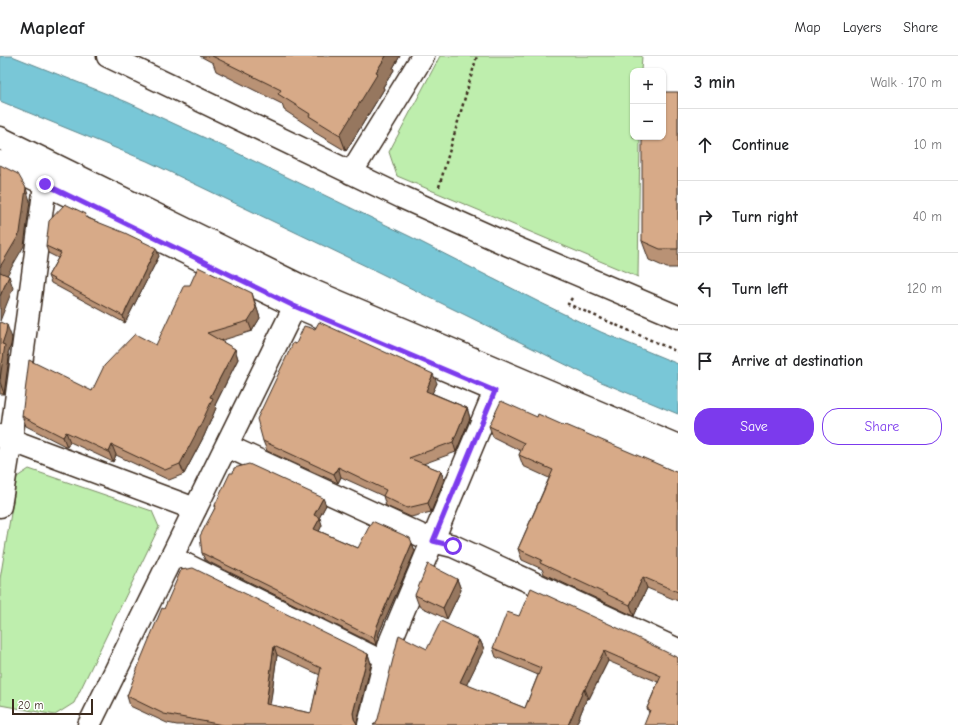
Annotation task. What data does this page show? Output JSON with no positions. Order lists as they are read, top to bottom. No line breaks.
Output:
{"scale_bar":"20 m","page":{"header":"Mapleaf","nav":["Map","Layers","Share"],"heading":["3 min","Walk · 170 m"],"map_buttons":["+","−"],"list":[["Continue","10 m"],["Turn right","40 m"],["Turn left","120 m"],"Arrive at destination"],"buttons":["Save","Share"],"scale":"20 m"}}
